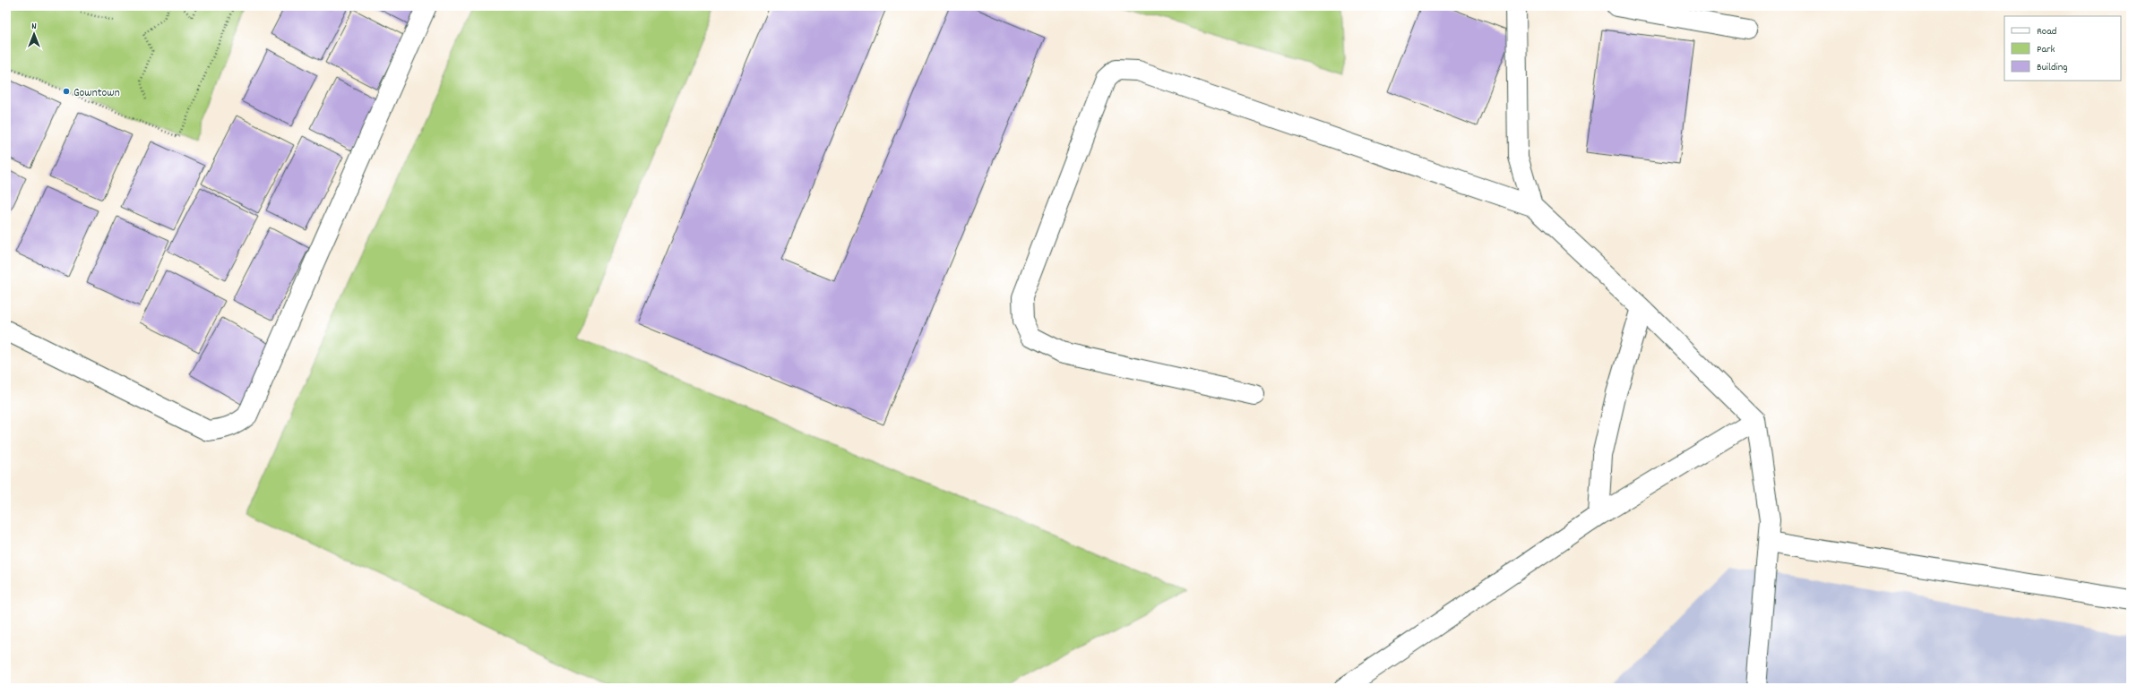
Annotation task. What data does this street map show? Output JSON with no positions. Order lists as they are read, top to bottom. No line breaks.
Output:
{"places":["Gowntown"],"legend":["Road","Park","Building"],"north":"top"}
